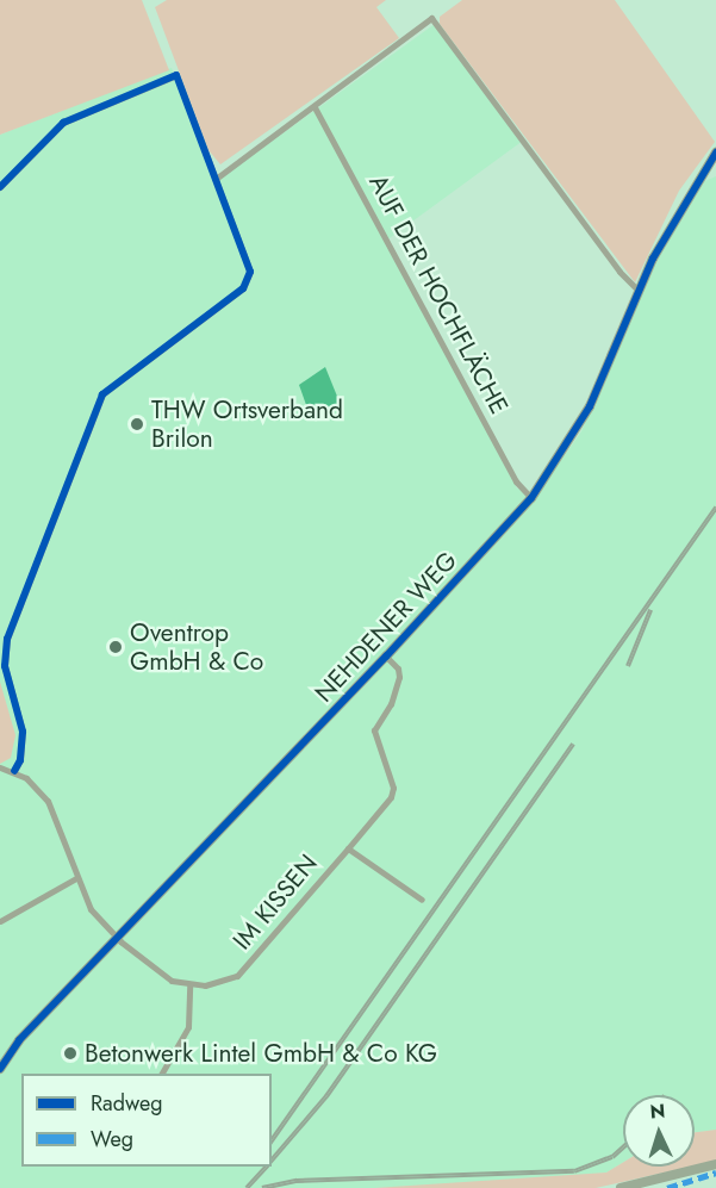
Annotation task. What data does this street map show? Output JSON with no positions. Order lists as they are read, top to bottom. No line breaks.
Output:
{"streets":{"street":["AUF DER HOCHFLÄCHE","NEHDENER WEG","IM KISSEN"]},"crossings":[["AUF DER HOCHFLÄCHE","NEHDENER WEG"],["NEHDENER WEG","IM KISSEN"]],"places":["THW Ortsverband Brilon","Oventrop GmbH & Co","Betonwerk Lintel GmbH & Co KG"],"legend":["Radweg","Weg"],"north":"top"}
